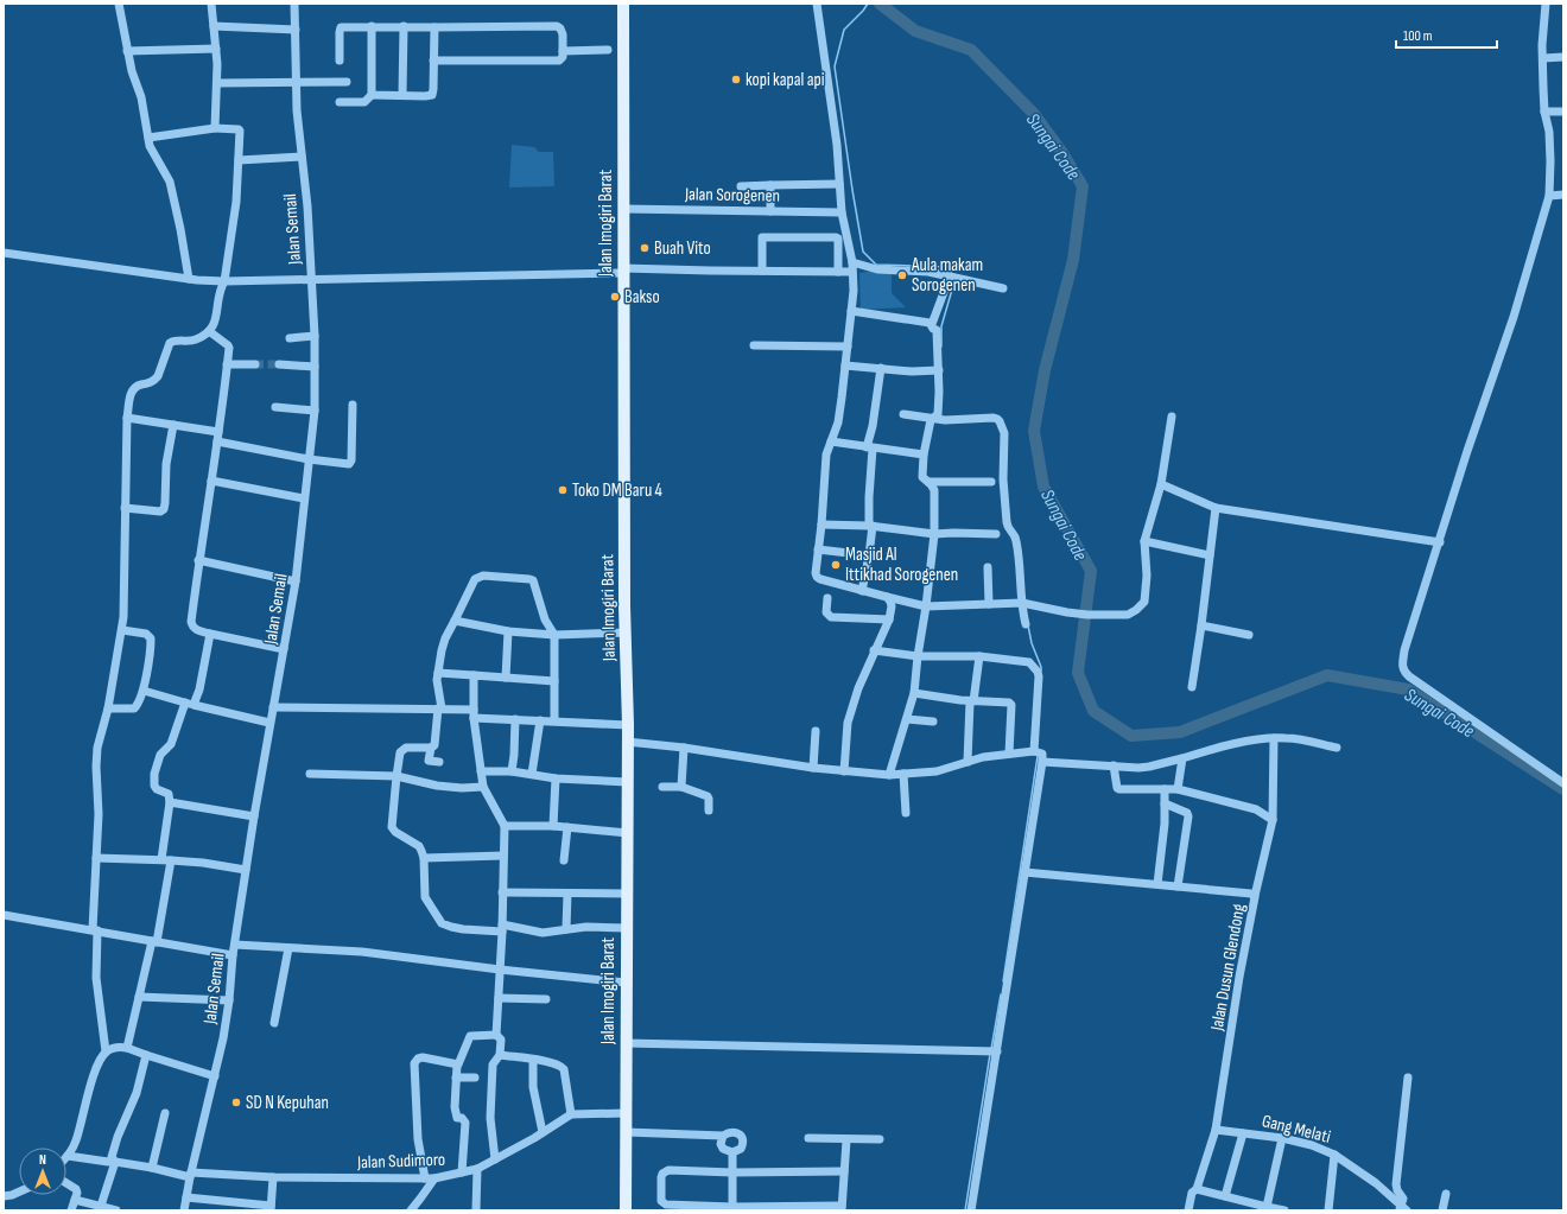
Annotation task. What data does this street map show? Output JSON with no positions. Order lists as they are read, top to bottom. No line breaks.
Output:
{"streets":{"main road":["Jalan Imogiri Barat"],"street":["Jalan Sorogenen","Jalan Semail","Jalan Dusun Glendong","Gang Melati","Jalan Sudimoro"]},"crossings":[["Jalan Sorogenen","Jalan Imogiri Barat"],["Jalan Semail","Jalan Sudimoro"],["Jalan Dusun Glendong","Gang Melati"]],"water":["Sungai Code"],"places":["kopi kapal api","Buah Vito","Aula makam Sorogenen","Bakso","Toko DM Baru 4","Masjid Al Ittikhad Sorogenen","SD N Kepuhan"],"scale_bar":"100 m","north":"top"}
